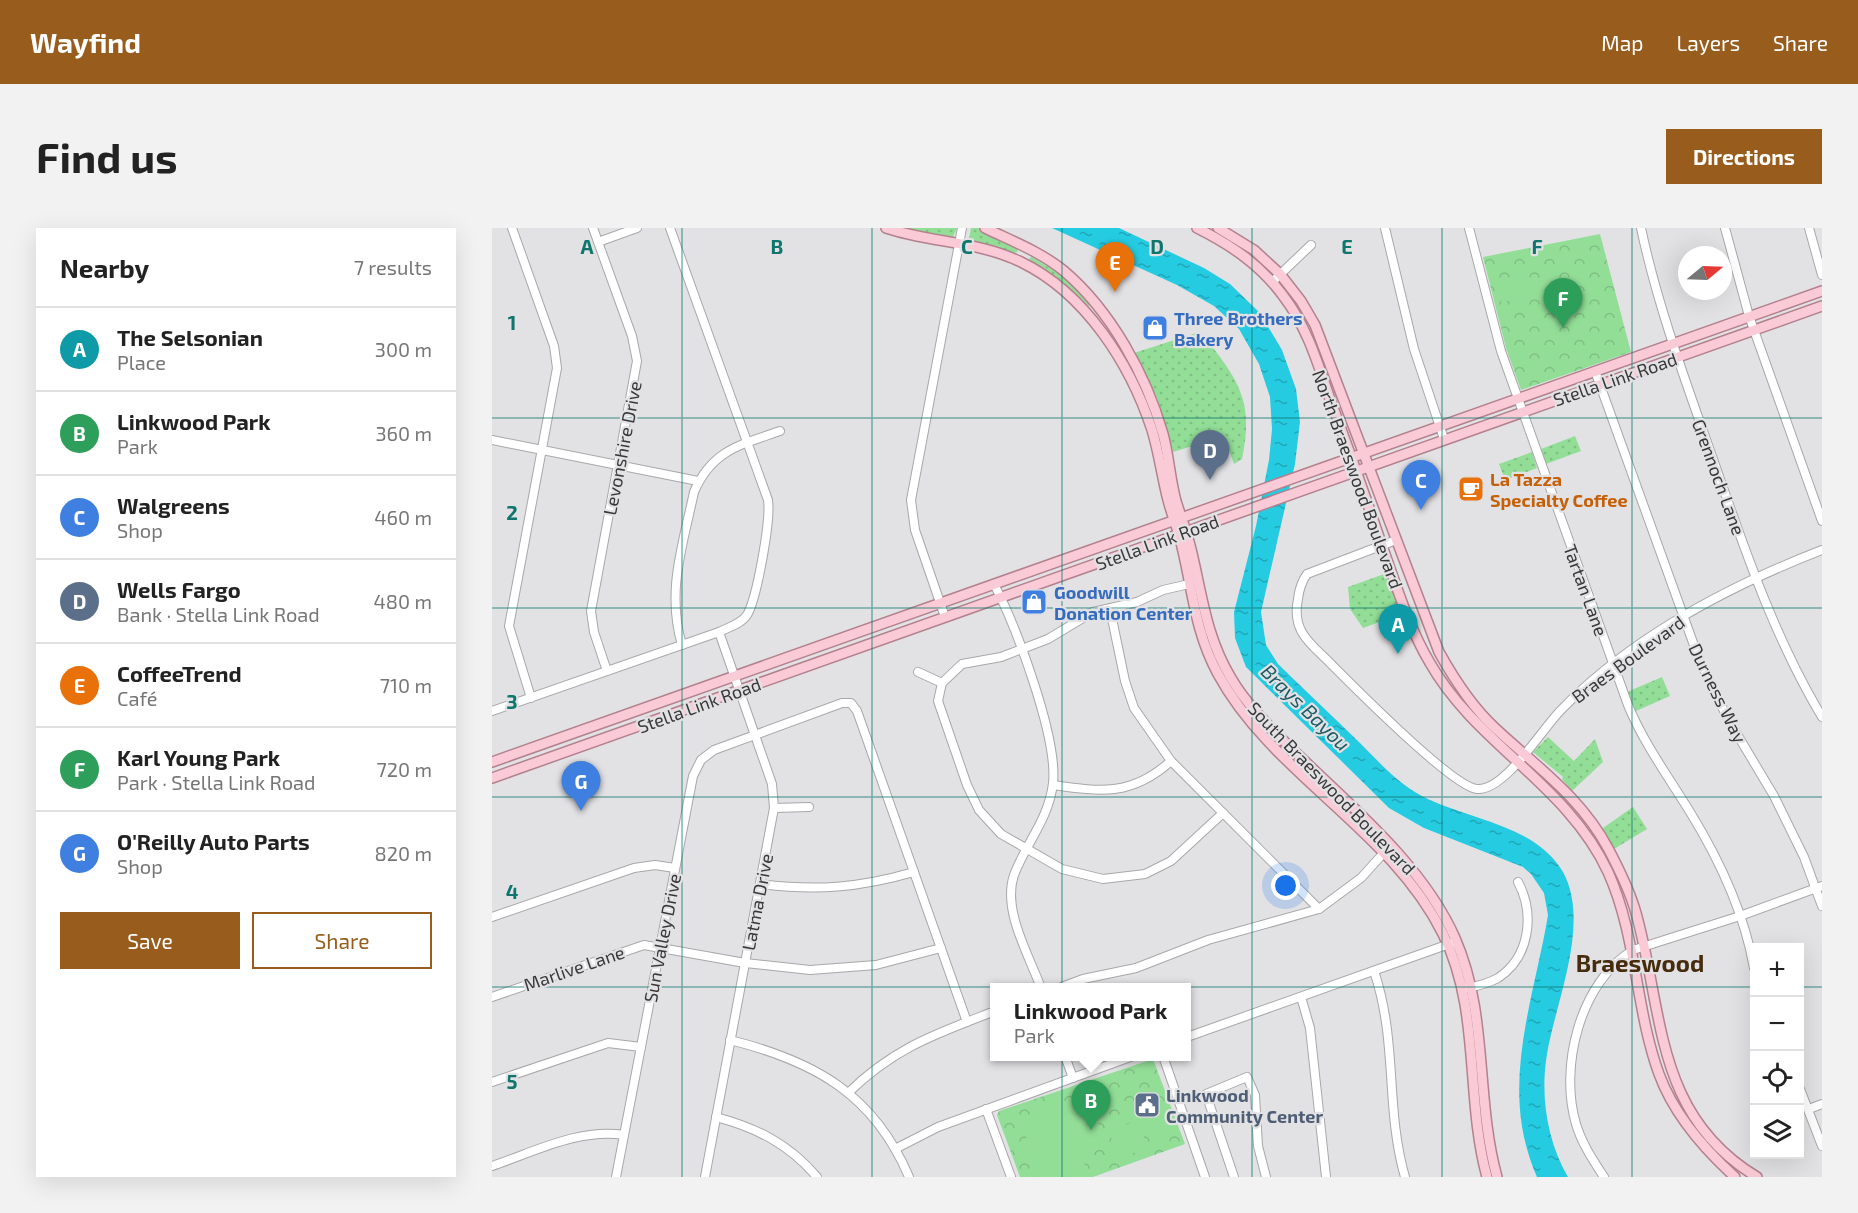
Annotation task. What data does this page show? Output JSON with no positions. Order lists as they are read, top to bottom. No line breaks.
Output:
{"streets":{"main road":["Stella Link Road","North Braeswood Boulevard","South Braeswood Boulevard"],"street":["Levonshire Drive","Grennoch Lane","Tartan Lane","Braes Boulevard","Durness Way","Latma Drive","Sun Valley Drive","Marlive Lane"]},"crossings":[["Stella Link Road","Grennoch Lane"],["Stella Link Road","North Braeswood Boulevard"],["Stella Link Road","Tartan Lane"],["Stella Link Road","Durness Way"],["Stella Link Road","South Braeswood Boulevard"],["Stella Link Road","Latma Drive"],["Grennoch Lane","Braes Boulevard"],["North Braeswood Boulevard","Braes Boulevard"],["Tartan Lane","Braes Boulevard"],["Braes Boulevard","Durness Way"],["Latma Drive","Sun Valley Drive"],["Latma Drive","Marlive Lane"],["Sun Valley Drive","Marlive Lane"]],"districts":["Braeswood"],"water":["Brays Bayou"],"places":{"shop":["Three Brothers Bakery","Goodwill Donation Center"],"cafe":["La Tazza Specialty Coffee"],"public building":["Linkwood Community Center"]},"north":"right","page":{"header":"Wayfind","nav":["Map","Layers","Share"],"buttons":["Directions",["Save","Share"]],"title":"Find us","heading":["Nearby","7 results"],"pins":["E","F","D","C","A","G","B"],"list":[{"mark":"A","name":"The Selsonian","note":"Place","value":"300 m"},{"mark":"B","name":"Linkwood Park","note":"Park","value":"360 m"},{"mark":"C","name":"Walgreens","note":"Shop","value":"460 m"},{"mark":"D","name":"Wells Fargo","note":"Bank · Stella Link Road","value":"480 m"},{"mark":"E","name":"CoffeeTrend","note":"Café","value":"710 m"},{"mark":"F","name":"Karl Young Park","note":"Park · Stella Link Road","value":"720 m"},{"mark":"G","name":"O'Reilly Auto Parts","note":"Shop","value":"820 m"}],"map_buttons":["+","−"],"popup":["Linkwood Park","Park"]},"grid":{"columns":["A","B","C","D","E","F"],"rows":["1","2","3","4","5"]}}
